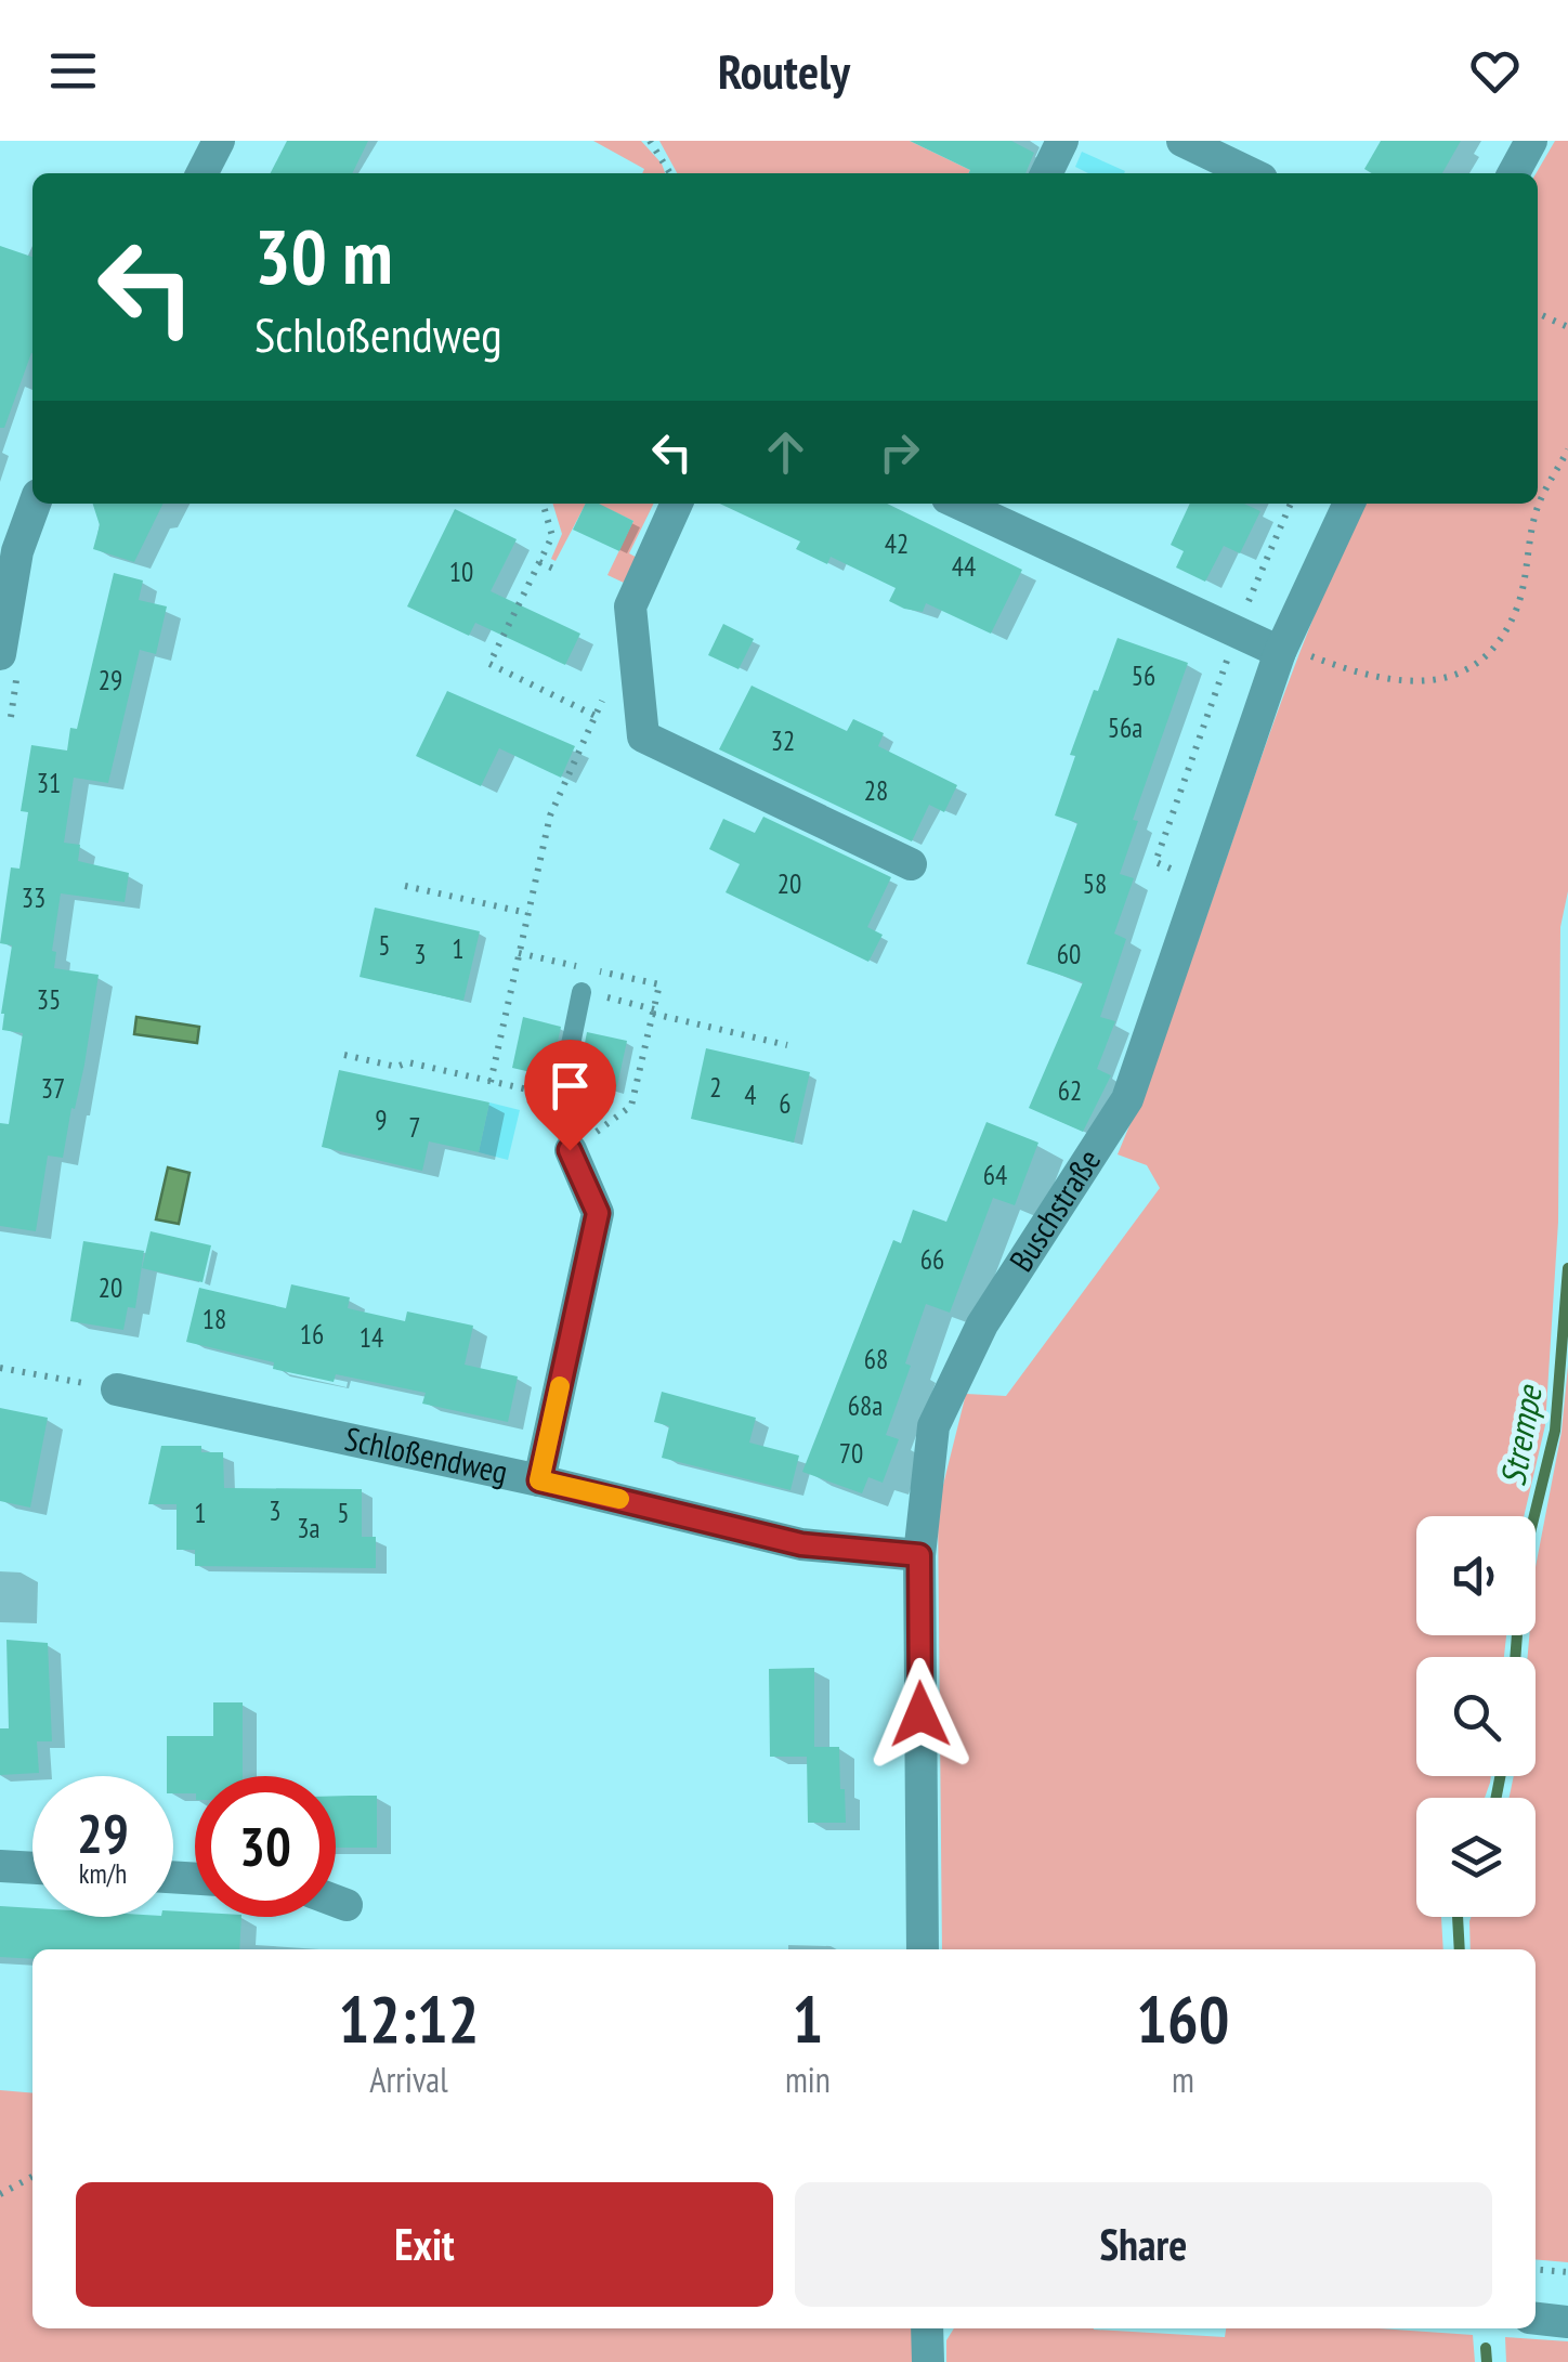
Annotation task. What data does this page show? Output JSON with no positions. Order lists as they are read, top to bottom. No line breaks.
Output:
{"streets":{"street":["Buschstraße","Schloßendweg"]},"crossings":[["Buschstraße","Schloßendweg"]],"water":["Strempe"],"house_numbers":["42","44","10","56","29","56a","32","31","28","20","58","33","5","1","3","60","35","2","37","62","4","6","9","7","64","66","20","18","16","14","68","68a","70","3","1","5","3a"],"page":{"header":"Routely","turn":["30 m","Schloßendweg"],"speed":"29 km/h","limit":"30","eta":["12:12","Arrival","1","min","160","m"],"buttons":["Exit","Share"]}}
